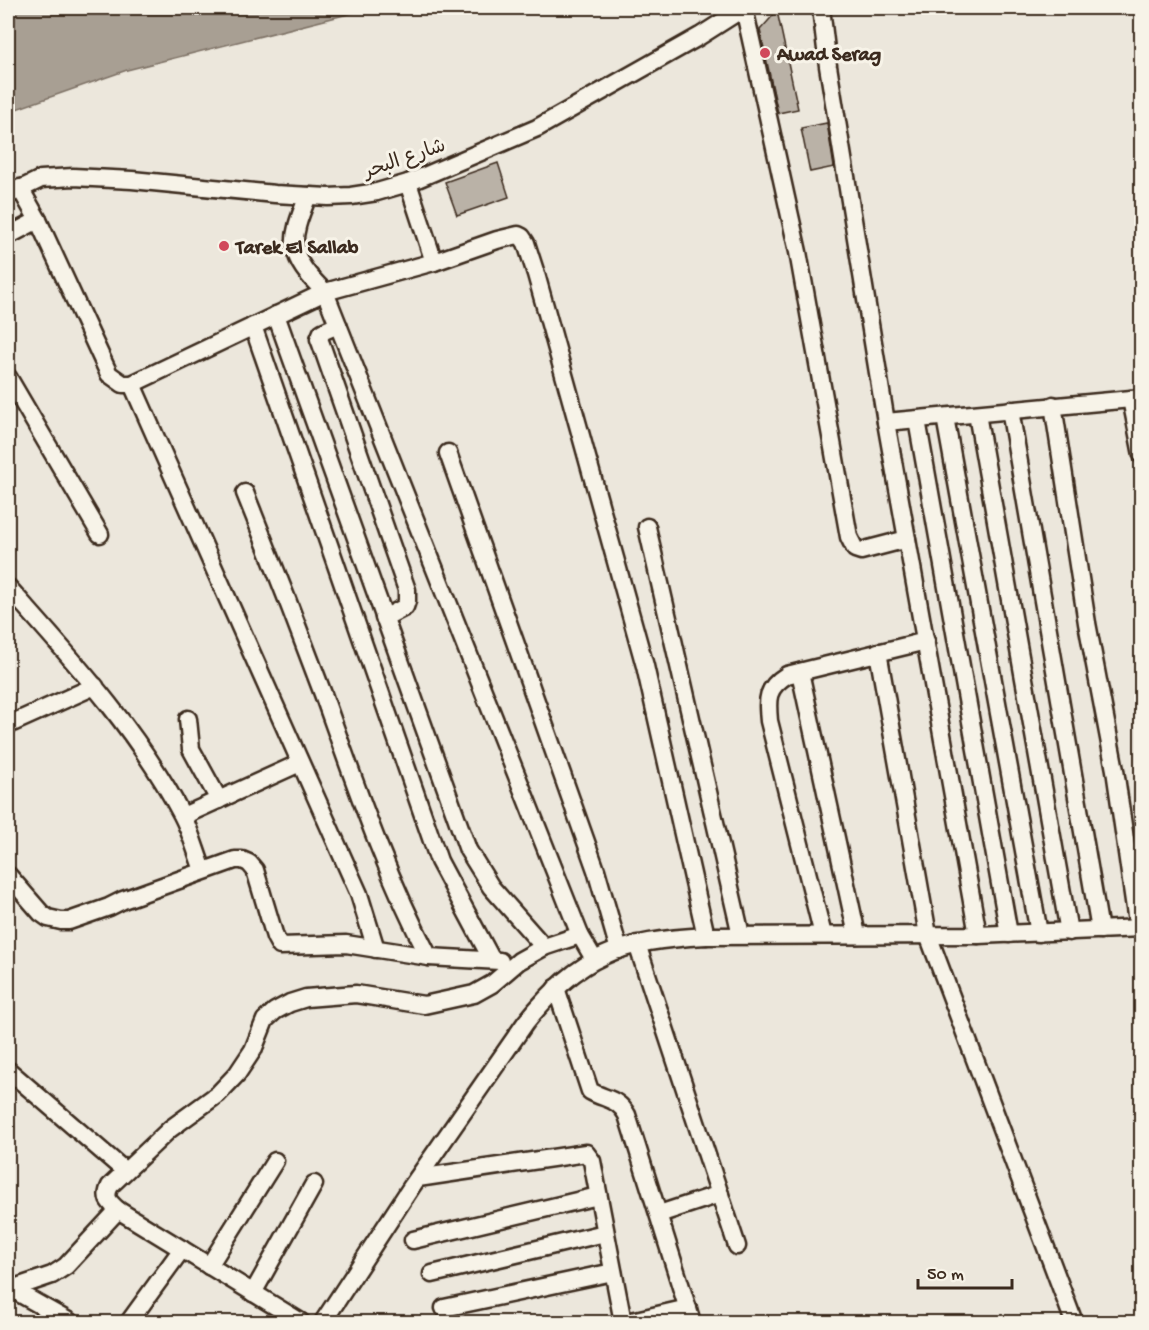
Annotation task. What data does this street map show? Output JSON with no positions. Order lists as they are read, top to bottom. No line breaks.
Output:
{"streets":{"street":["شارع البحر"]},"places":["Awad Serag","Tarek El Sallab"],"scale_bar":"50 m"}
